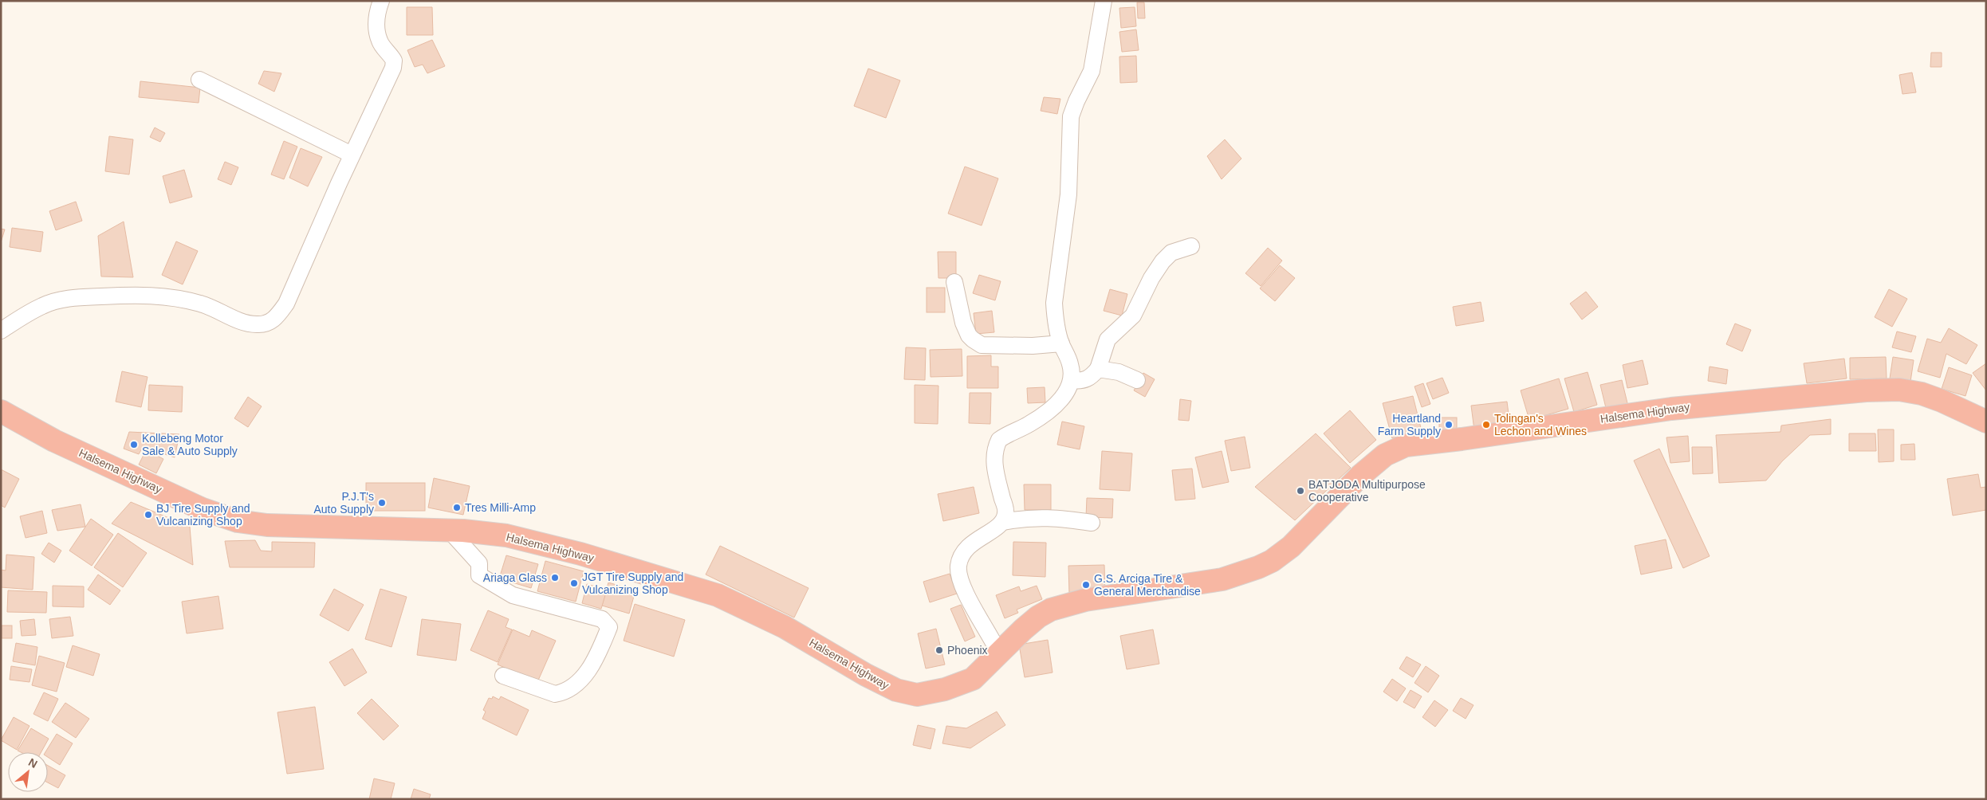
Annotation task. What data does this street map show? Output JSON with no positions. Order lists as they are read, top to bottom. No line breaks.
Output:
{"streets":{"highway":["Halsema Highway"]},"places":["Heartland Farm Supply","Tolingan's Lechon and Wines","Kollebeng Motor Sale & Auto Supply","BATJODA Multipurpose Cooperative","P.J.T's Auto Supply","Tres Milli-Amp","BJ Tire Supply and Vulcanizing Shop","Ariaga Glass","JGT Tire Supply and Vulcanizing Shop","G.S. Arciga Tire & General Merchandise","Phoenix"],"north":"top right"}
